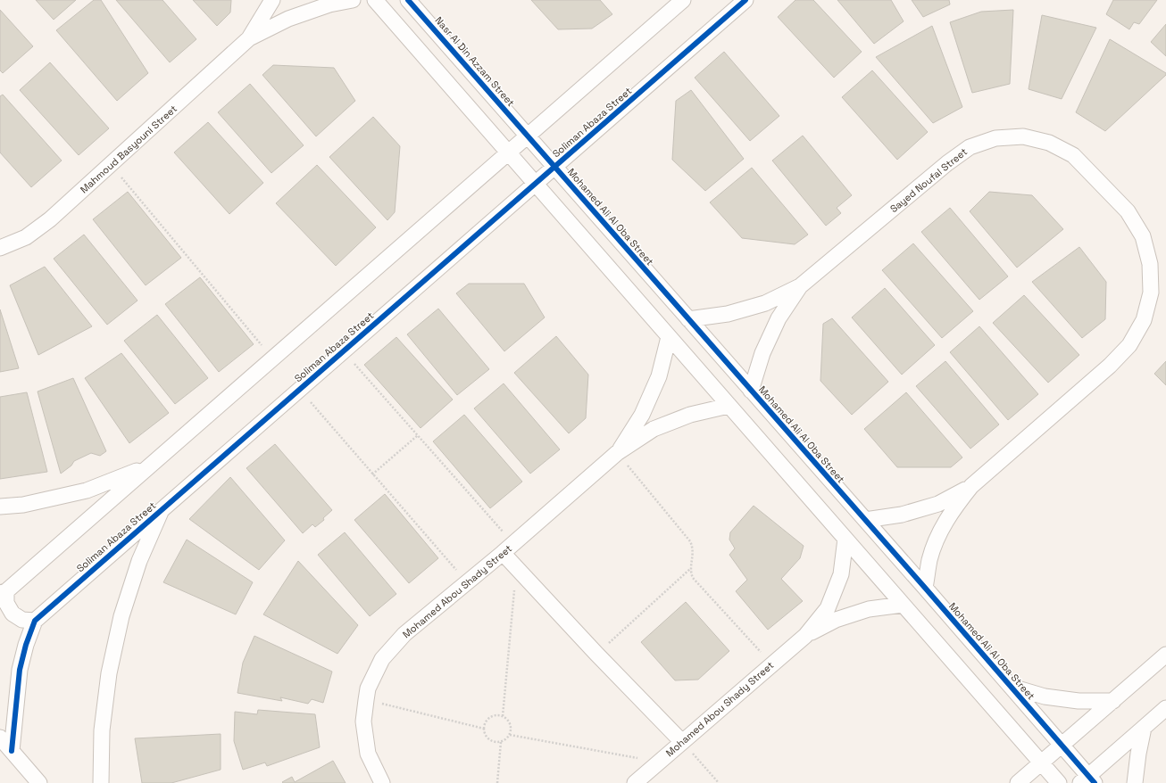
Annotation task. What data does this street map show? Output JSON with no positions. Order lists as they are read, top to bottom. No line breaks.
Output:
{"streets":{"street":["Nasr Al Din Azzam Street","Soliman Abaza Street","Mahmoud Basyouni Street","Sayed Noufal Street","Mohamed Ali Al Oba Street","Mohamed Abou Shady Street"]},"crossings":[["Nasr Al Din Azzam Street","Mohamed Ali Al Oba Street"],["Soliman Abaza Street","Mohamed Ali Al Oba Street"],["Sayed Noufal Street","Mohamed Ali Al Oba Street"]]}
